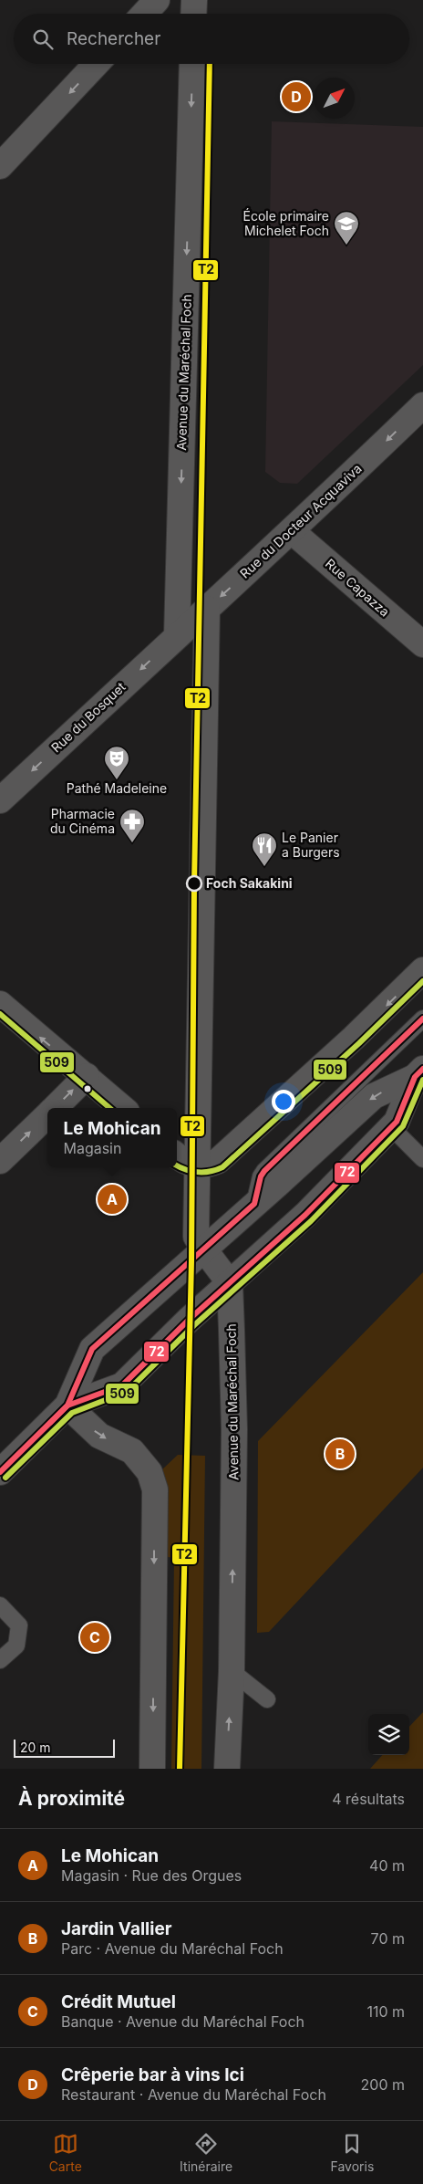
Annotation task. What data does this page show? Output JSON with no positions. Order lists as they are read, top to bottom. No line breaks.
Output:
{"streets":{"street":["Avenue du Maréchal Foch","Rue du Docteur Acquaviva","Rue Capazza","Rue du Bosquet"]},"crossings":[["Avenue du Maréchal Foch","Rue du Docteur Acquaviva"],["Avenue du Maréchal Foch","Rue du Bosquet"],["Rue du Docteur Acquaviva","Rue Capazza"],["Rue du Docteur Acquaviva","Rue du Bosquet"]],"one_way":["Rue du Docteur Acquaviva","Rue du Bosquet"],"places":{"school or university":["École primaire Michelet Foch"],"theatre":["Pathé Madeleine"],"pharmacy":["Pharmacie du Cinéma"],"restaurant":["Le Panier a Burgers"],"other":["Foch Sakakini"]},"lines":["transit line T2","transit line 509","transit line 72"],"scale_bar":"20 m","north":"top right","page":{"search":"Rechercher","pins":["D","A","B","C"],"popup":["Le Mohican","Magasin"],"scale":"20 m","heading":["À proximité","4 résultats"],"list":[{"mark":"A","name":"Le Mohican","note":"Magasin · Rue des Orgues","value":"40 m"},{"mark":"B","name":"Jardin Vallier","note":"Parc · Avenue du Maréchal Foch","value":"70 m"},{"mark":"C","name":"Crédit Mutuel","note":"Banque · Avenue du Maréchal Foch","value":"110 m"},{"mark":"D","name":"Crêperie bar à vins Ici","note":"Restaurant · Avenue du Maréchal Foch","value":"200 m"}],"nav":["Carte","Itinéraire","Favoris"]}}
